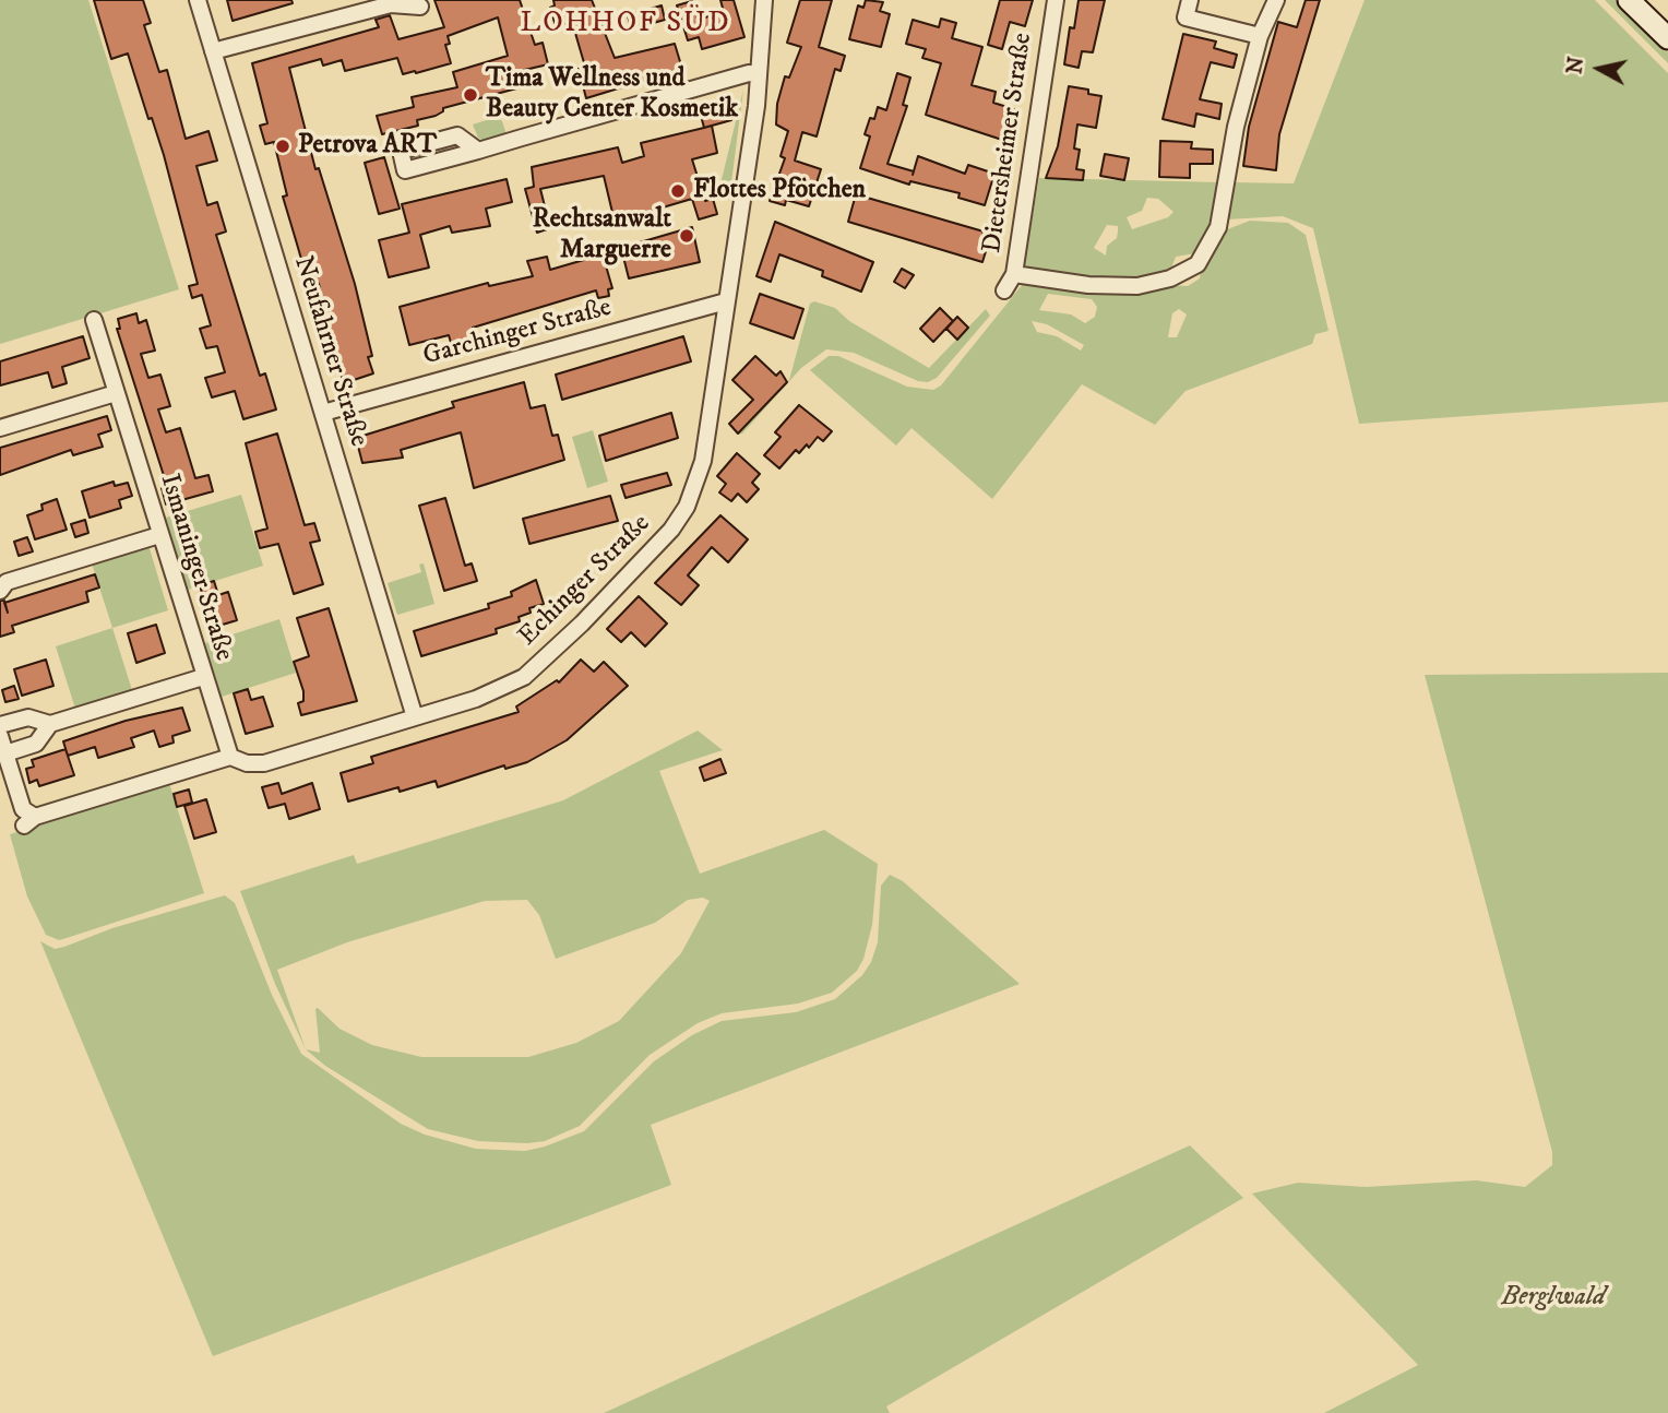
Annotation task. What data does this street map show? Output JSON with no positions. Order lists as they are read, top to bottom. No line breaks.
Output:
{"streets":{"street":["Dietersheimer Straße","Garchinger Straße","Neufahrner Straße","Ismaninger Straße","Echinger Straße"]},"crossings":[["Garchinger Straße","Neufahrner Straße"],["Garchinger Straße","Echinger Straße"],["Neufahrner Straße","Echinger Straße"],["Ismaninger Straße","Echinger Straße"]],"districts":["LOHHOF SÜD"],"parks":["Berglwald"],"places":["Tima Wellness und Beauty Center Kosmetik","Petrova ART","Flottes Pfötchen","Rechtsanwalt Marguerre"],"north":"left"}
